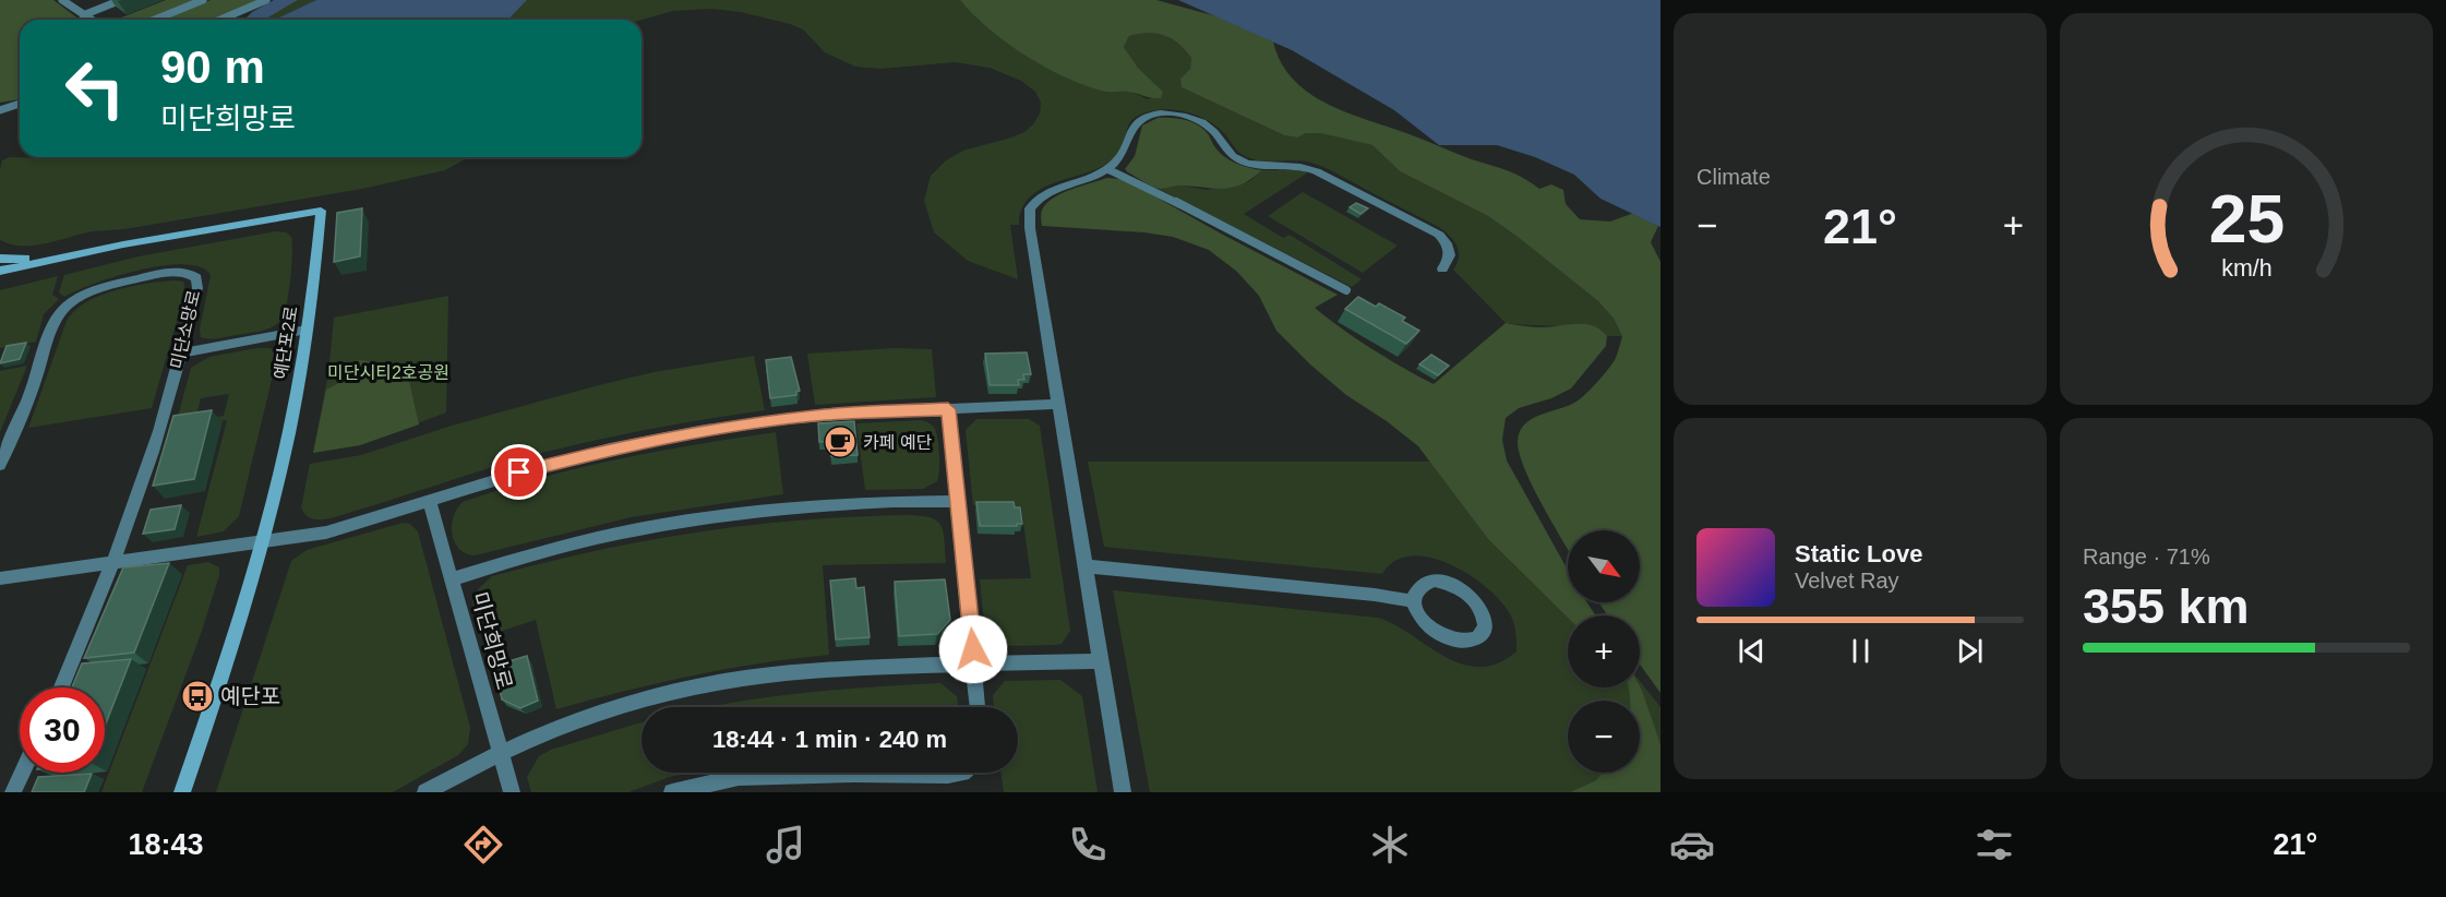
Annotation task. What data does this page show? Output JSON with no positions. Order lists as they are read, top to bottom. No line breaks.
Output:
{"streets":{"street":["미단소망로","예단포2로","미단희망로"]},"parks":["미단시티2호공원"],"places":{"cafe":["카페 예단"],"bus stop":["예단포"]},"north":"bottom right","page":{"tile":["Climate",["Range · 71%","355 km"]],"turn":["90 m","미단희망로"],"heat":["−","21°","+"],"song":["Static Love","Velvet Ray"],"map_buttons":["+","−"],"limit":"30","trip":"18:44 · 1 min · 240 m","tabs":["18:43","21°"],"gauge":["25","km/h"]}}
